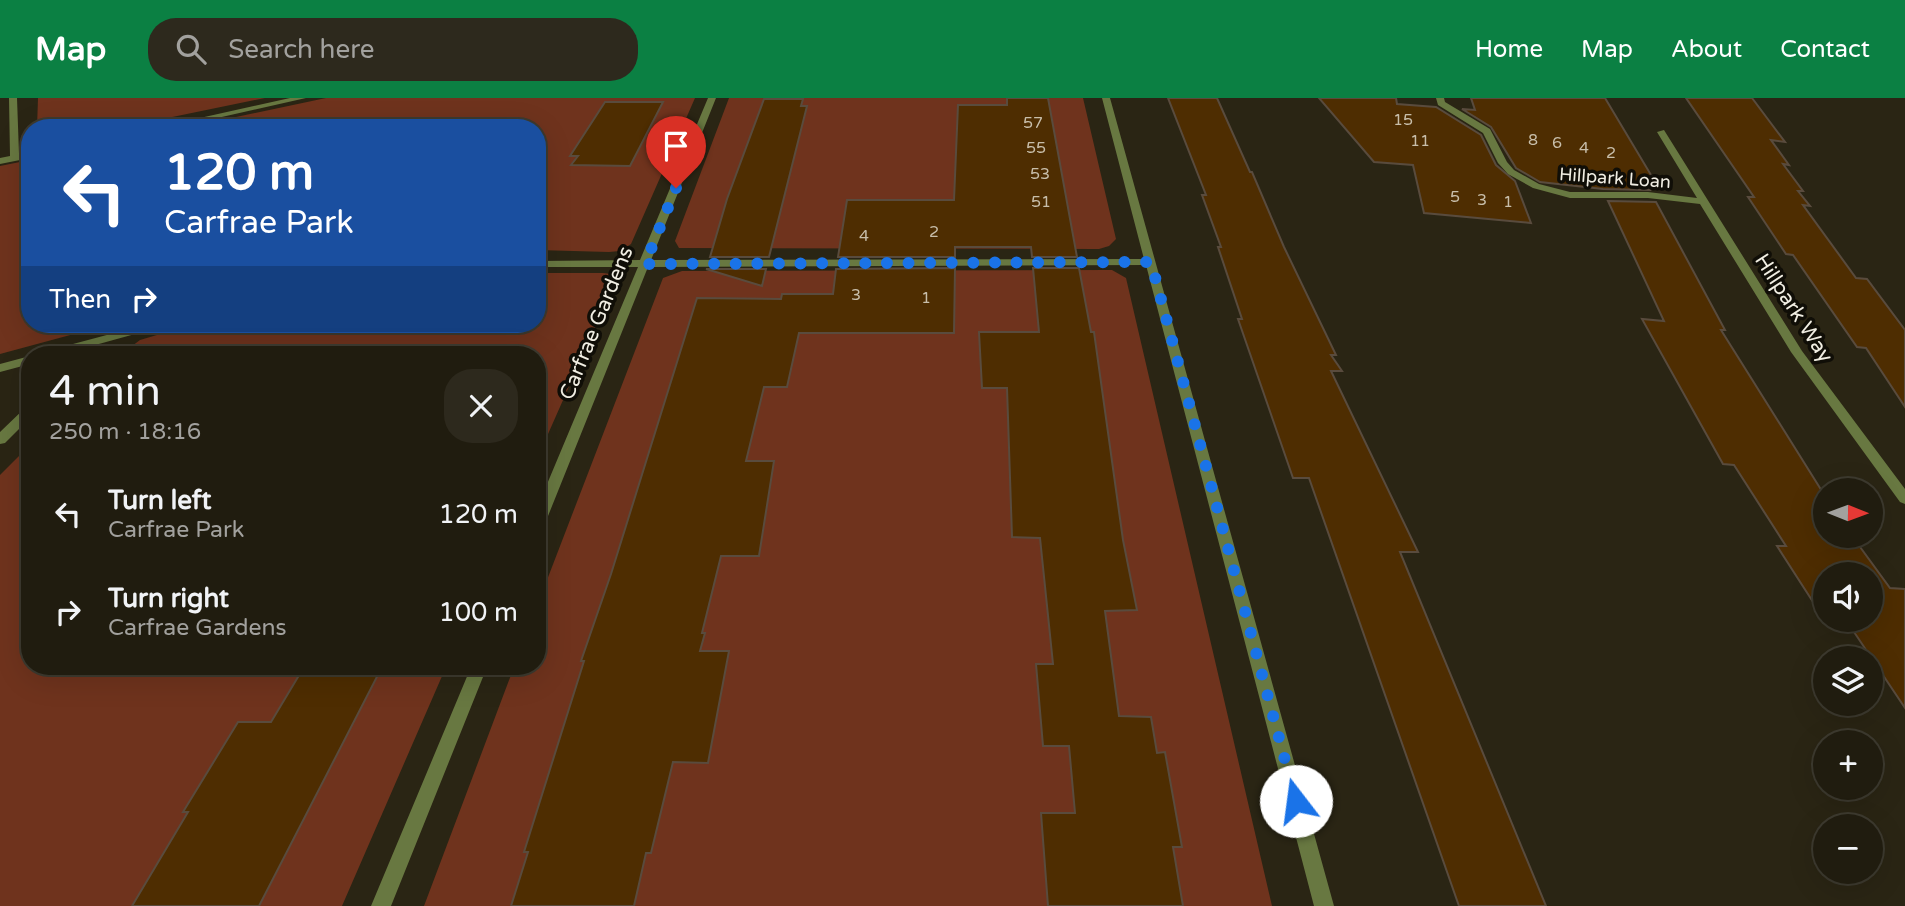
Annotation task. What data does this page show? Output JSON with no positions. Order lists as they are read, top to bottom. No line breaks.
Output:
{"streets":{"street":["Hillpark Loan","Hillpark Way","Carfrae Gardens"]},"crossings":[["Hillpark Loan","Hillpark Way"]],"house_numbers":["15","57","8","11","6","55","4","2","53","5","3","51","1","2","4","3","1"],"north":"right","page":{"header":"Map","search":"Search here","nav":["Home","Map","About","Contact"],"turn":["120 m","Carfrae Park"],"then":"Then","heading":["4 min","250 m · 18:16"],"list":[{"name":"Turn left","note":"Carfrae Park","value":"120 m"},{"name":"Turn right","note":"Carfrae Gardens","value":"100 m"}],"map_buttons":["+","−"]}}
